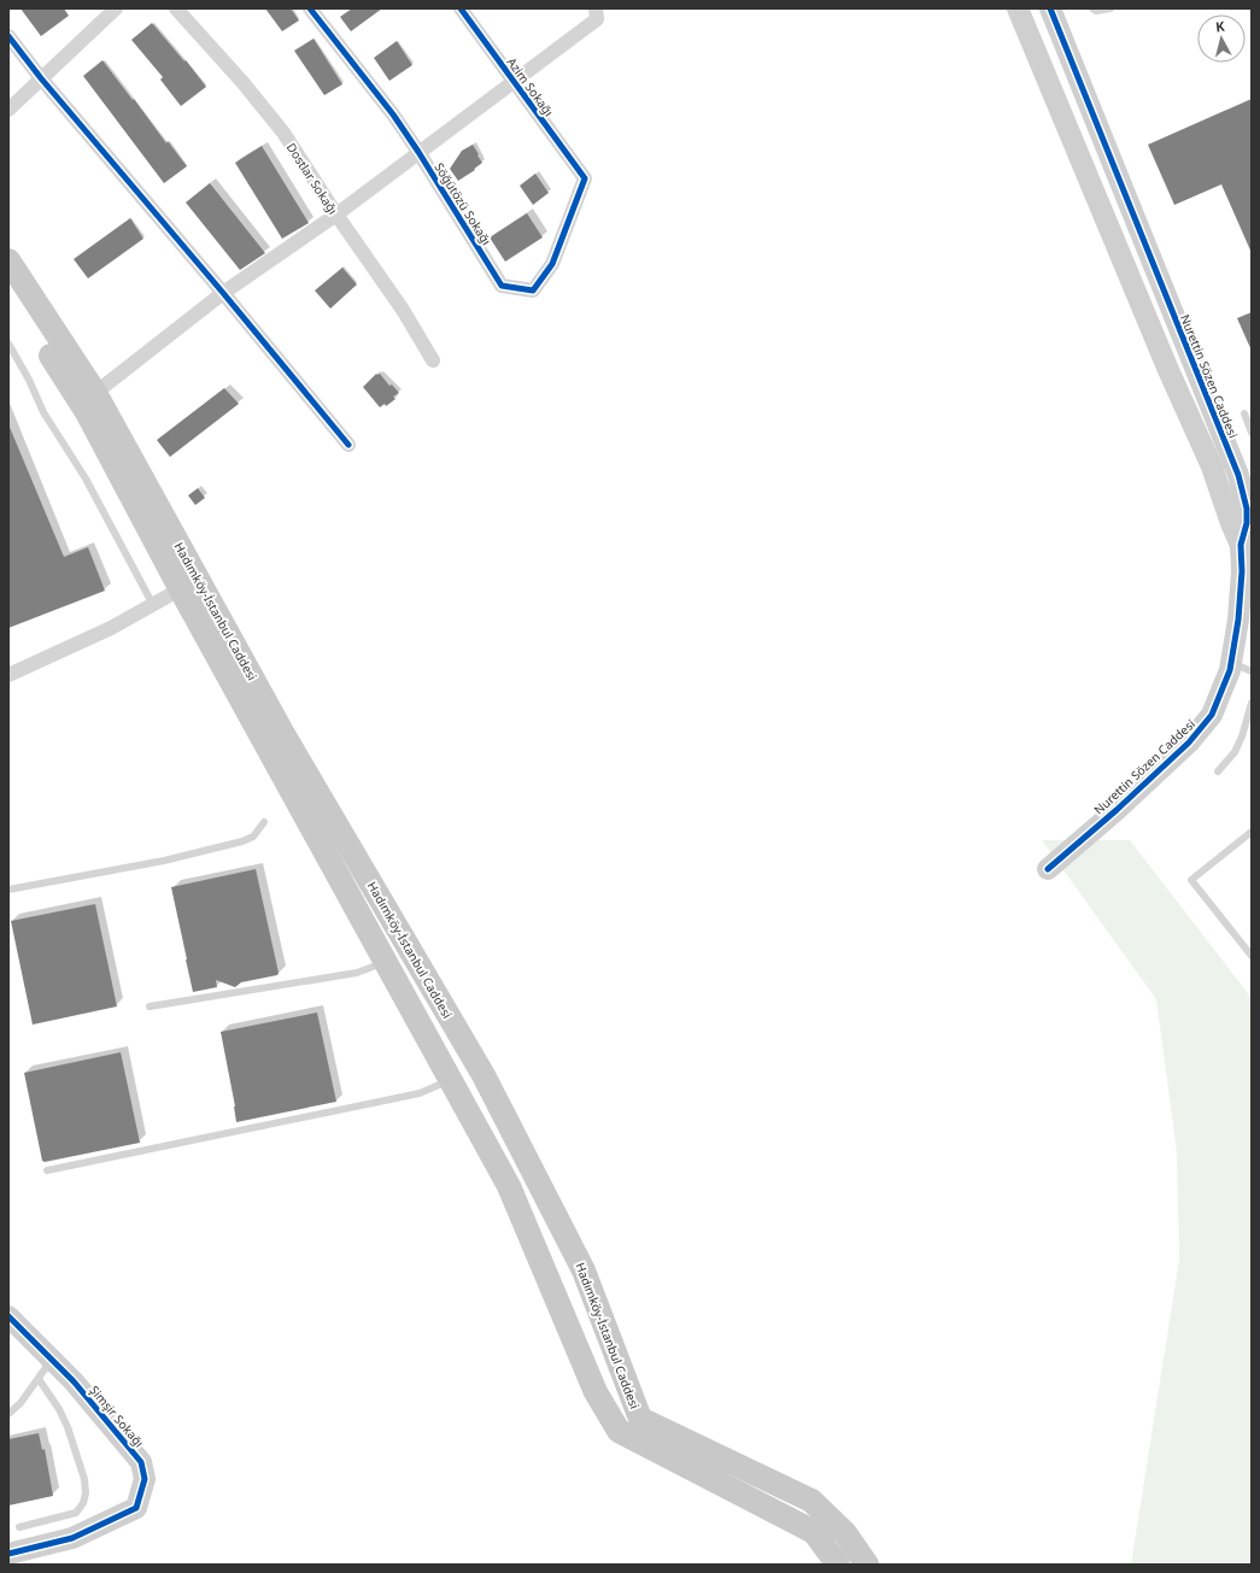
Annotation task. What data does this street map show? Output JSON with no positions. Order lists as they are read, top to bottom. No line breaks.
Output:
{"streets":{"main road":["Hadımköy-İstanbul Caddesi"],"street":["Azim Sokağı","Dostlar Sokağı","Söğütözü Sokağı","Nurettin Sözen Caddesi","Şimşir Sokağı"]},"crossings":[["Azim Sokağı","Söğütözü Sokağı"]],"north":"top"}
